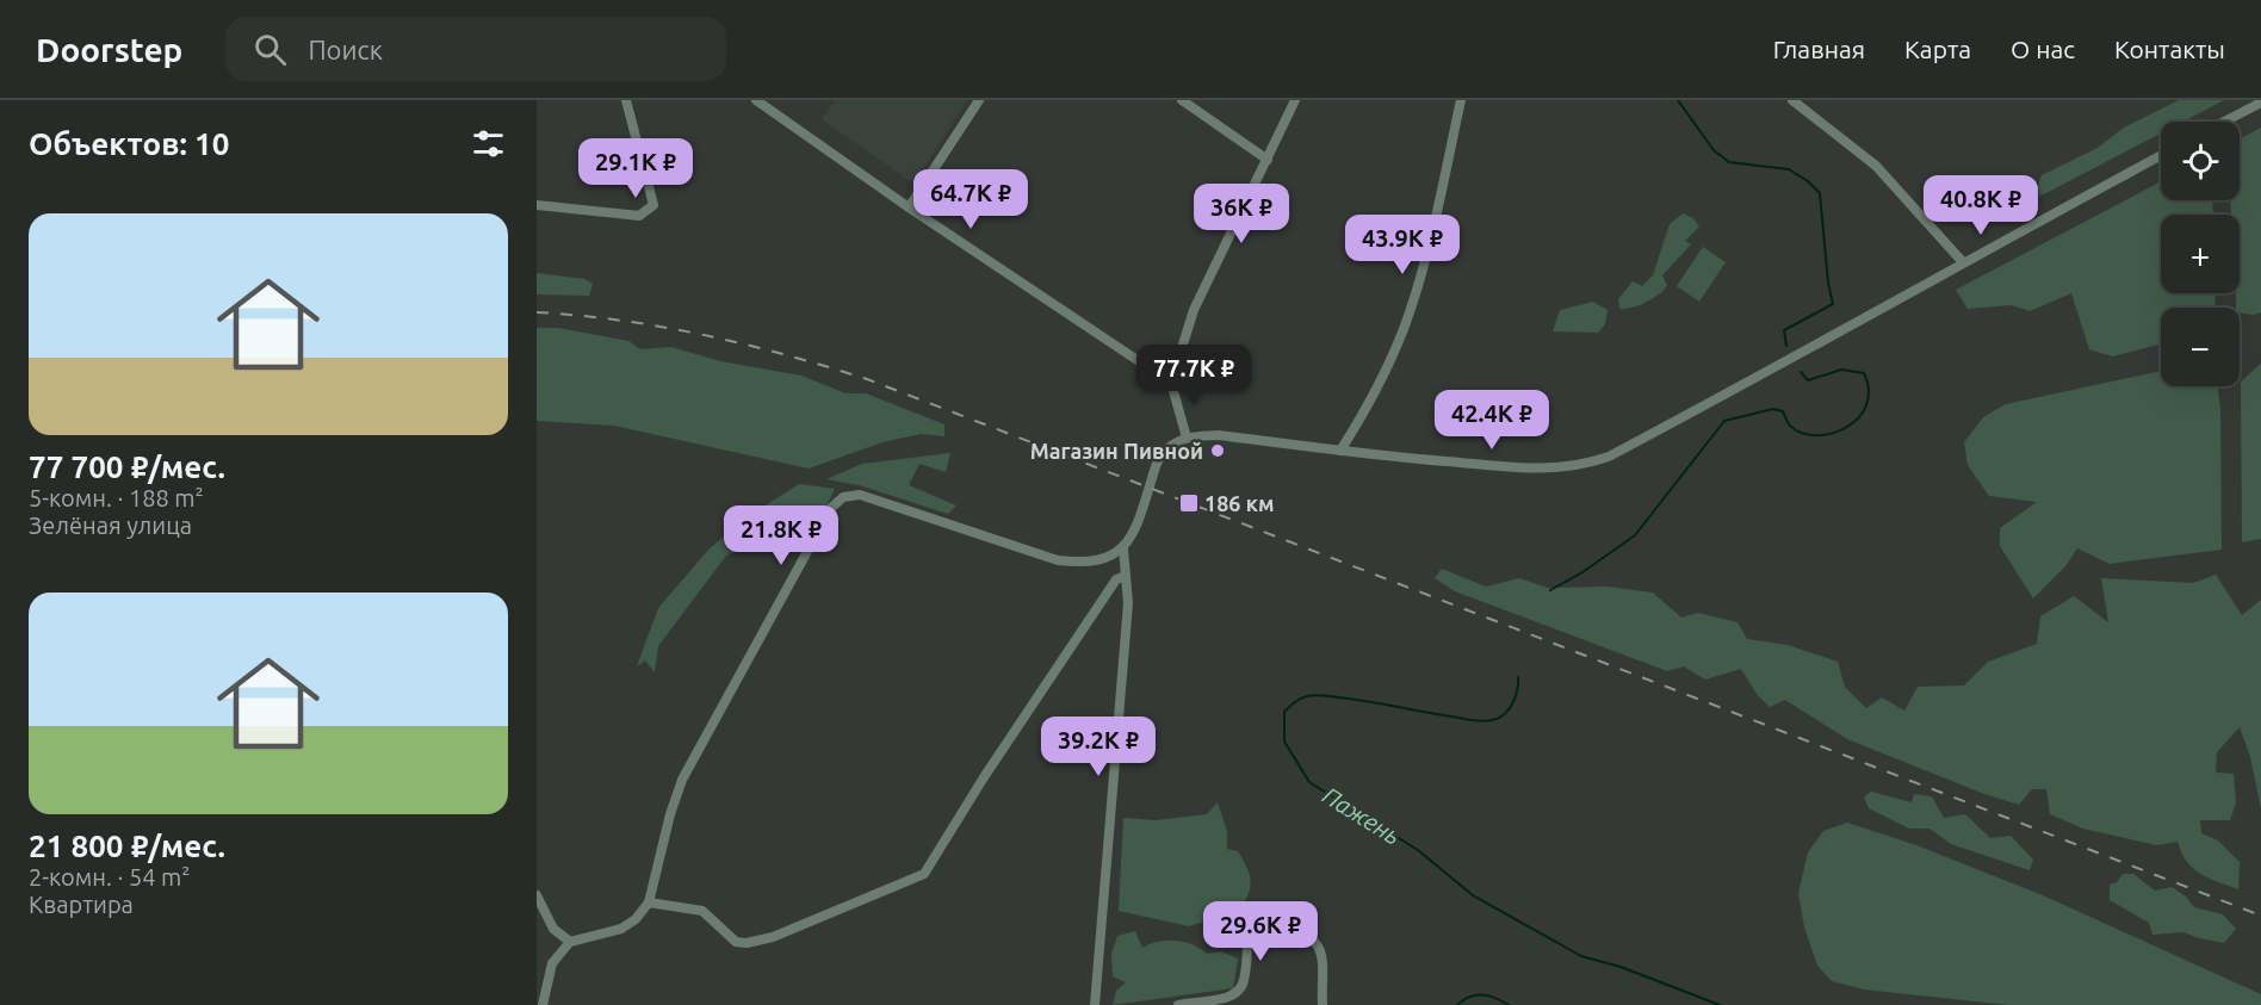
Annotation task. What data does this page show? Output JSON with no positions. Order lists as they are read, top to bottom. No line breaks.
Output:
{"water":["Пажень"],"places":{"other":["Магазин Пивной"],"transit":["186 км"]},"page":{"header":"Doorstep","search":"Поиск","nav":["Главная","Карта","О нас","Контакты"],"heading":"Объектов: 10","map_buttons":["+","−"],"price":["29.1K ₽","64.7K ₽","40.8K ₽","36K ₽","43.9K ₽","77.7K ₽","42.4K ₽","21.8K ₽","39.2K ₽","29.6K ₽"],"list":[{"name":"77 700 ₽/мес.","note":"5-комн. · 188 m² · Зелёная улица"},{"name":"21 800 ₽/мес.","note":"2-комн. · 54 m² · Квартира"}]}}
